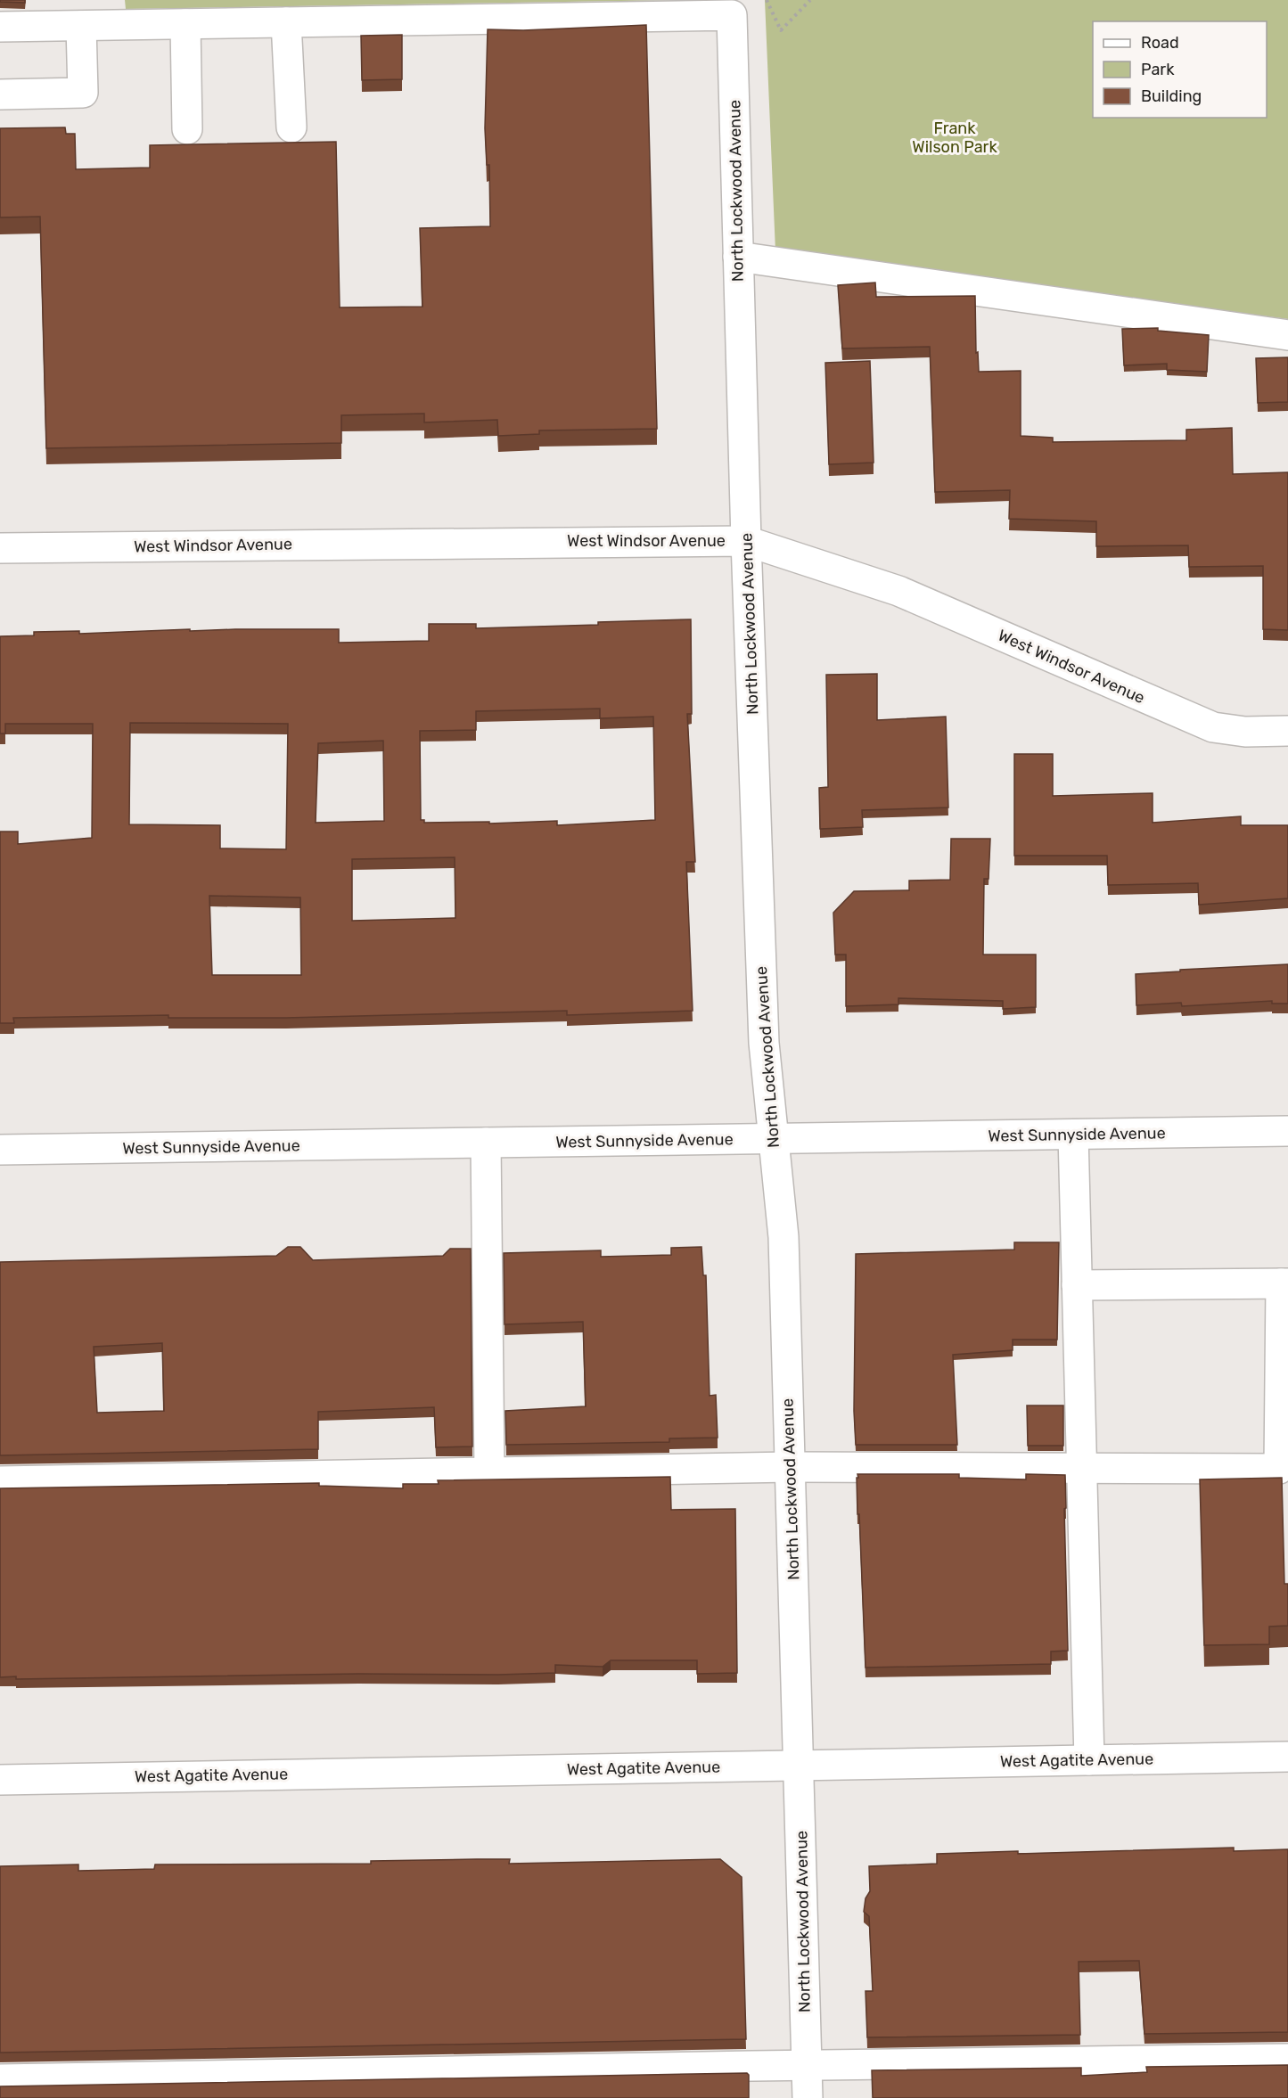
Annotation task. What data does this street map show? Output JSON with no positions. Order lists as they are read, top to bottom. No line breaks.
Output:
{"streets":{"street":["North Lockwood Avenue","West Windsor Avenue","West Sunnyside Avenue","West Agatite Avenue"]},"crossings":[["North Lockwood Avenue","West Windsor Avenue"],["North Lockwood Avenue","West Sunnyside Avenue"],["North Lockwood Avenue","West Agatite Avenue"]],"parks":["Frank Wilson Park"],"legend":["Road","Park","Building"]}
